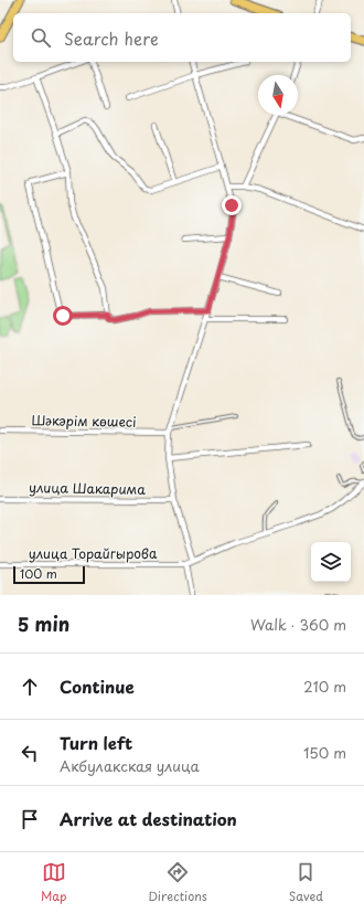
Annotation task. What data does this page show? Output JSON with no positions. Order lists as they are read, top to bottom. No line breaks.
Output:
{"streets":{"street":["Шәкәрім көшесі","улица Шакарима","улица Торайгырова"]},"scale_bar":"100 m","north":"bottom","page":{"search":"Search here","scale":"100 m","heading":["5 min","Walk · 360 m"],"list":[["Continue","210 m"],["Turn left","Акбулакская улица","150 m"],"Arrive at destination"],"nav":["Map","Directions","Saved"]}}
